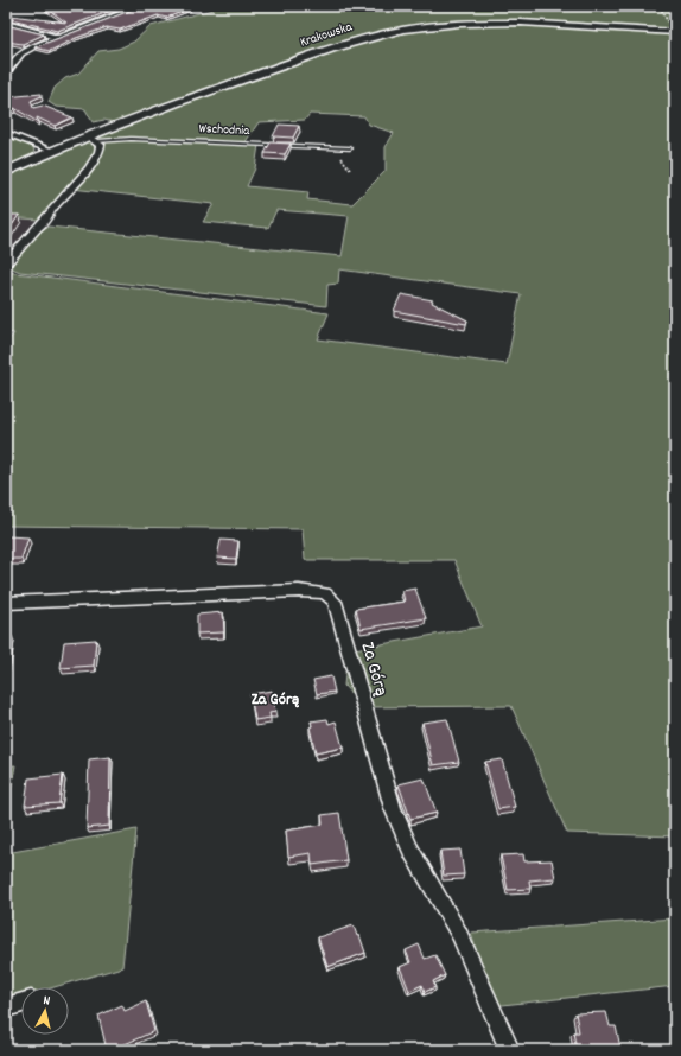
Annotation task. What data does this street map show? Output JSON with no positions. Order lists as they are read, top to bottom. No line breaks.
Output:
{"streets":{"main road":["Krakowska"],"street":["Za Górą"],"lane":["Wschodnia"]},"districts":["Za Górą"],"north":"top"}
